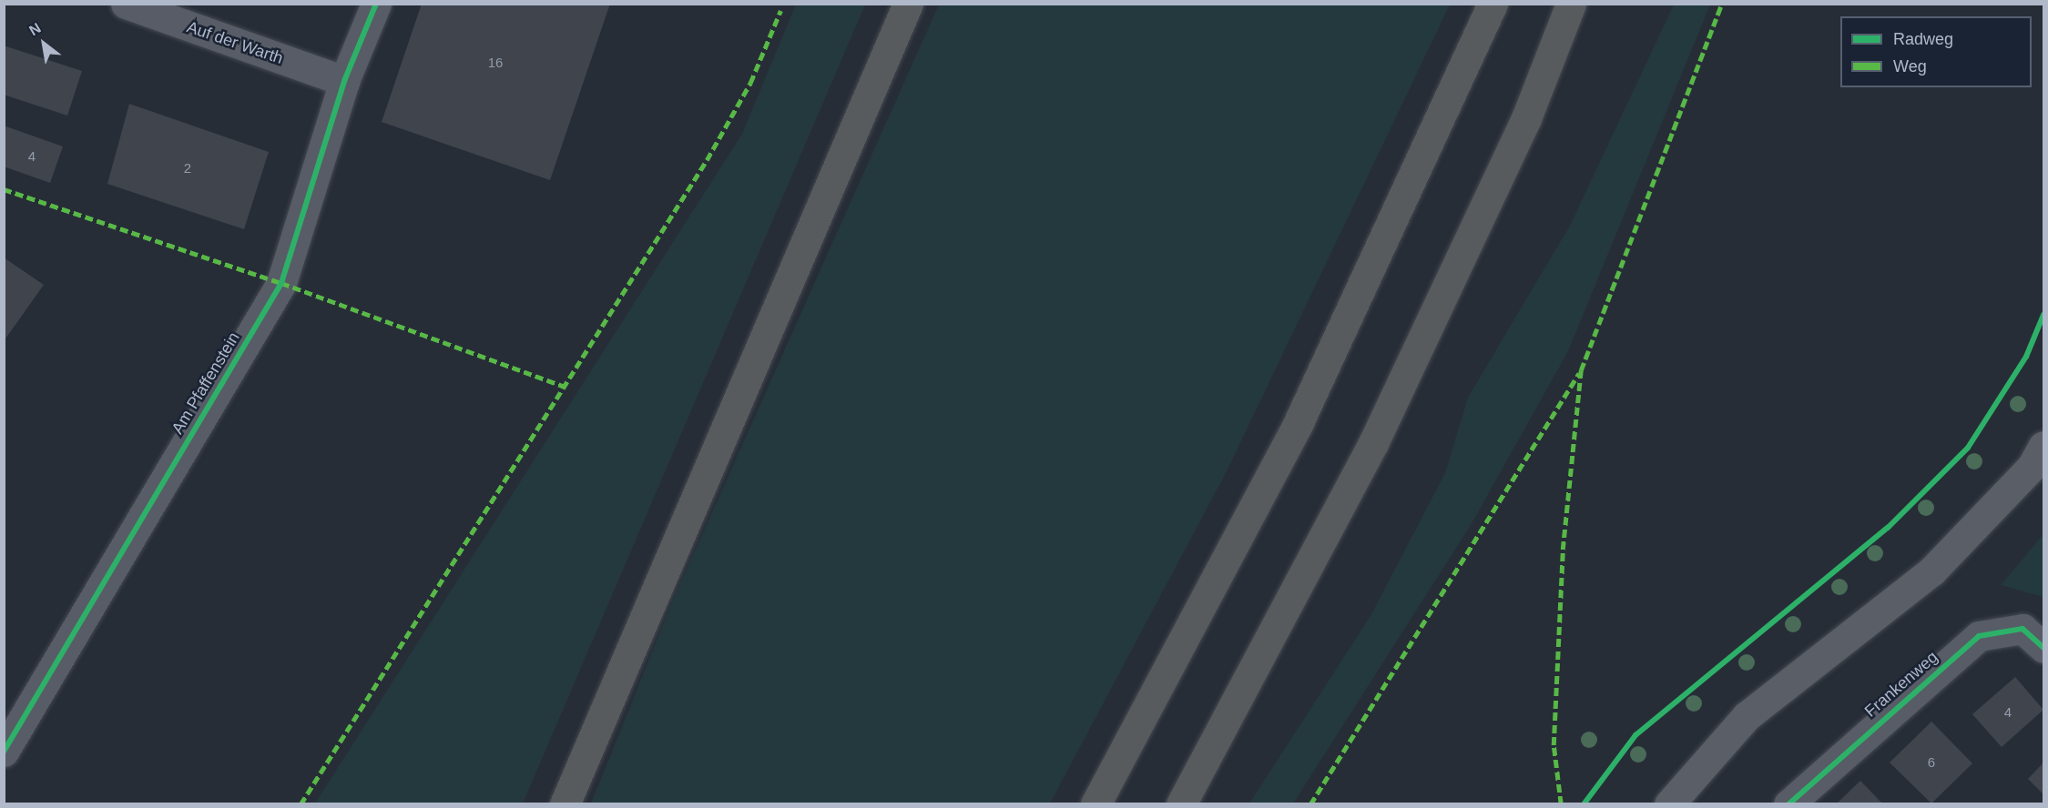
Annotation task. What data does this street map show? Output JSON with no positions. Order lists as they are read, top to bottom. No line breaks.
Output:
{"streets":{"street":["Auf der Warth","Am Pfaffenstein","Frankenweg"]},"crossings":[["Auf der Warth","Am Pfaffenstein"]],"house_numbers":["16","4","2","4","6"],"legend":["Radweg","Weg"],"north":"top left"}
